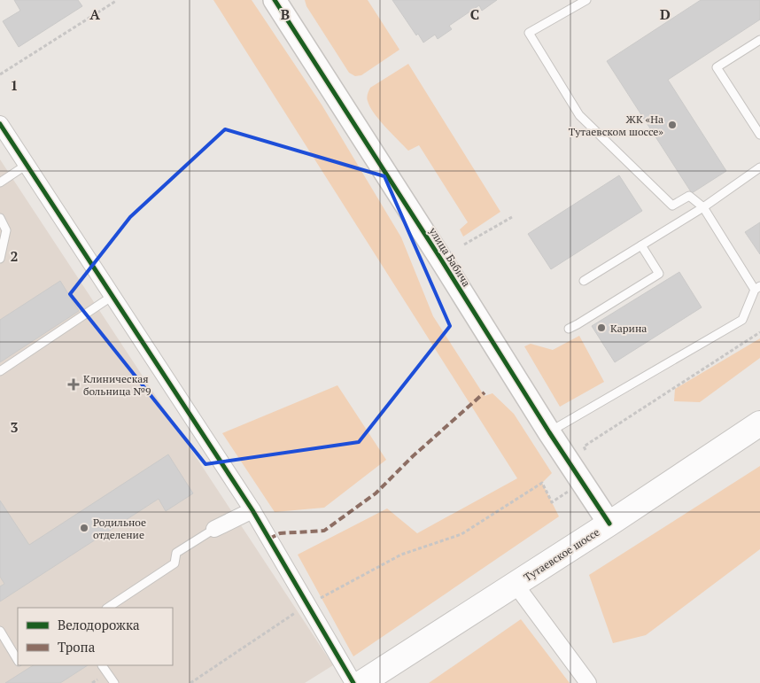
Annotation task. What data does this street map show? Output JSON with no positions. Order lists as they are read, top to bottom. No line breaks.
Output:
{"streets":{"main road":["Тутаевское шоссе"],"street":["улица Бабича"]},"crossings":[["улица Бабича","Тутаевское шоссе"]],"places":{"other":["ЖК «На Тутаевском шоссе»","Карина","Родильное отделение"],"health":["Клиническая больница №9"]},"legend":["Велодорожка","Тропа"],"grid":{"columns":["A","B","C","D"],"rows":["1","2","3"]}}
